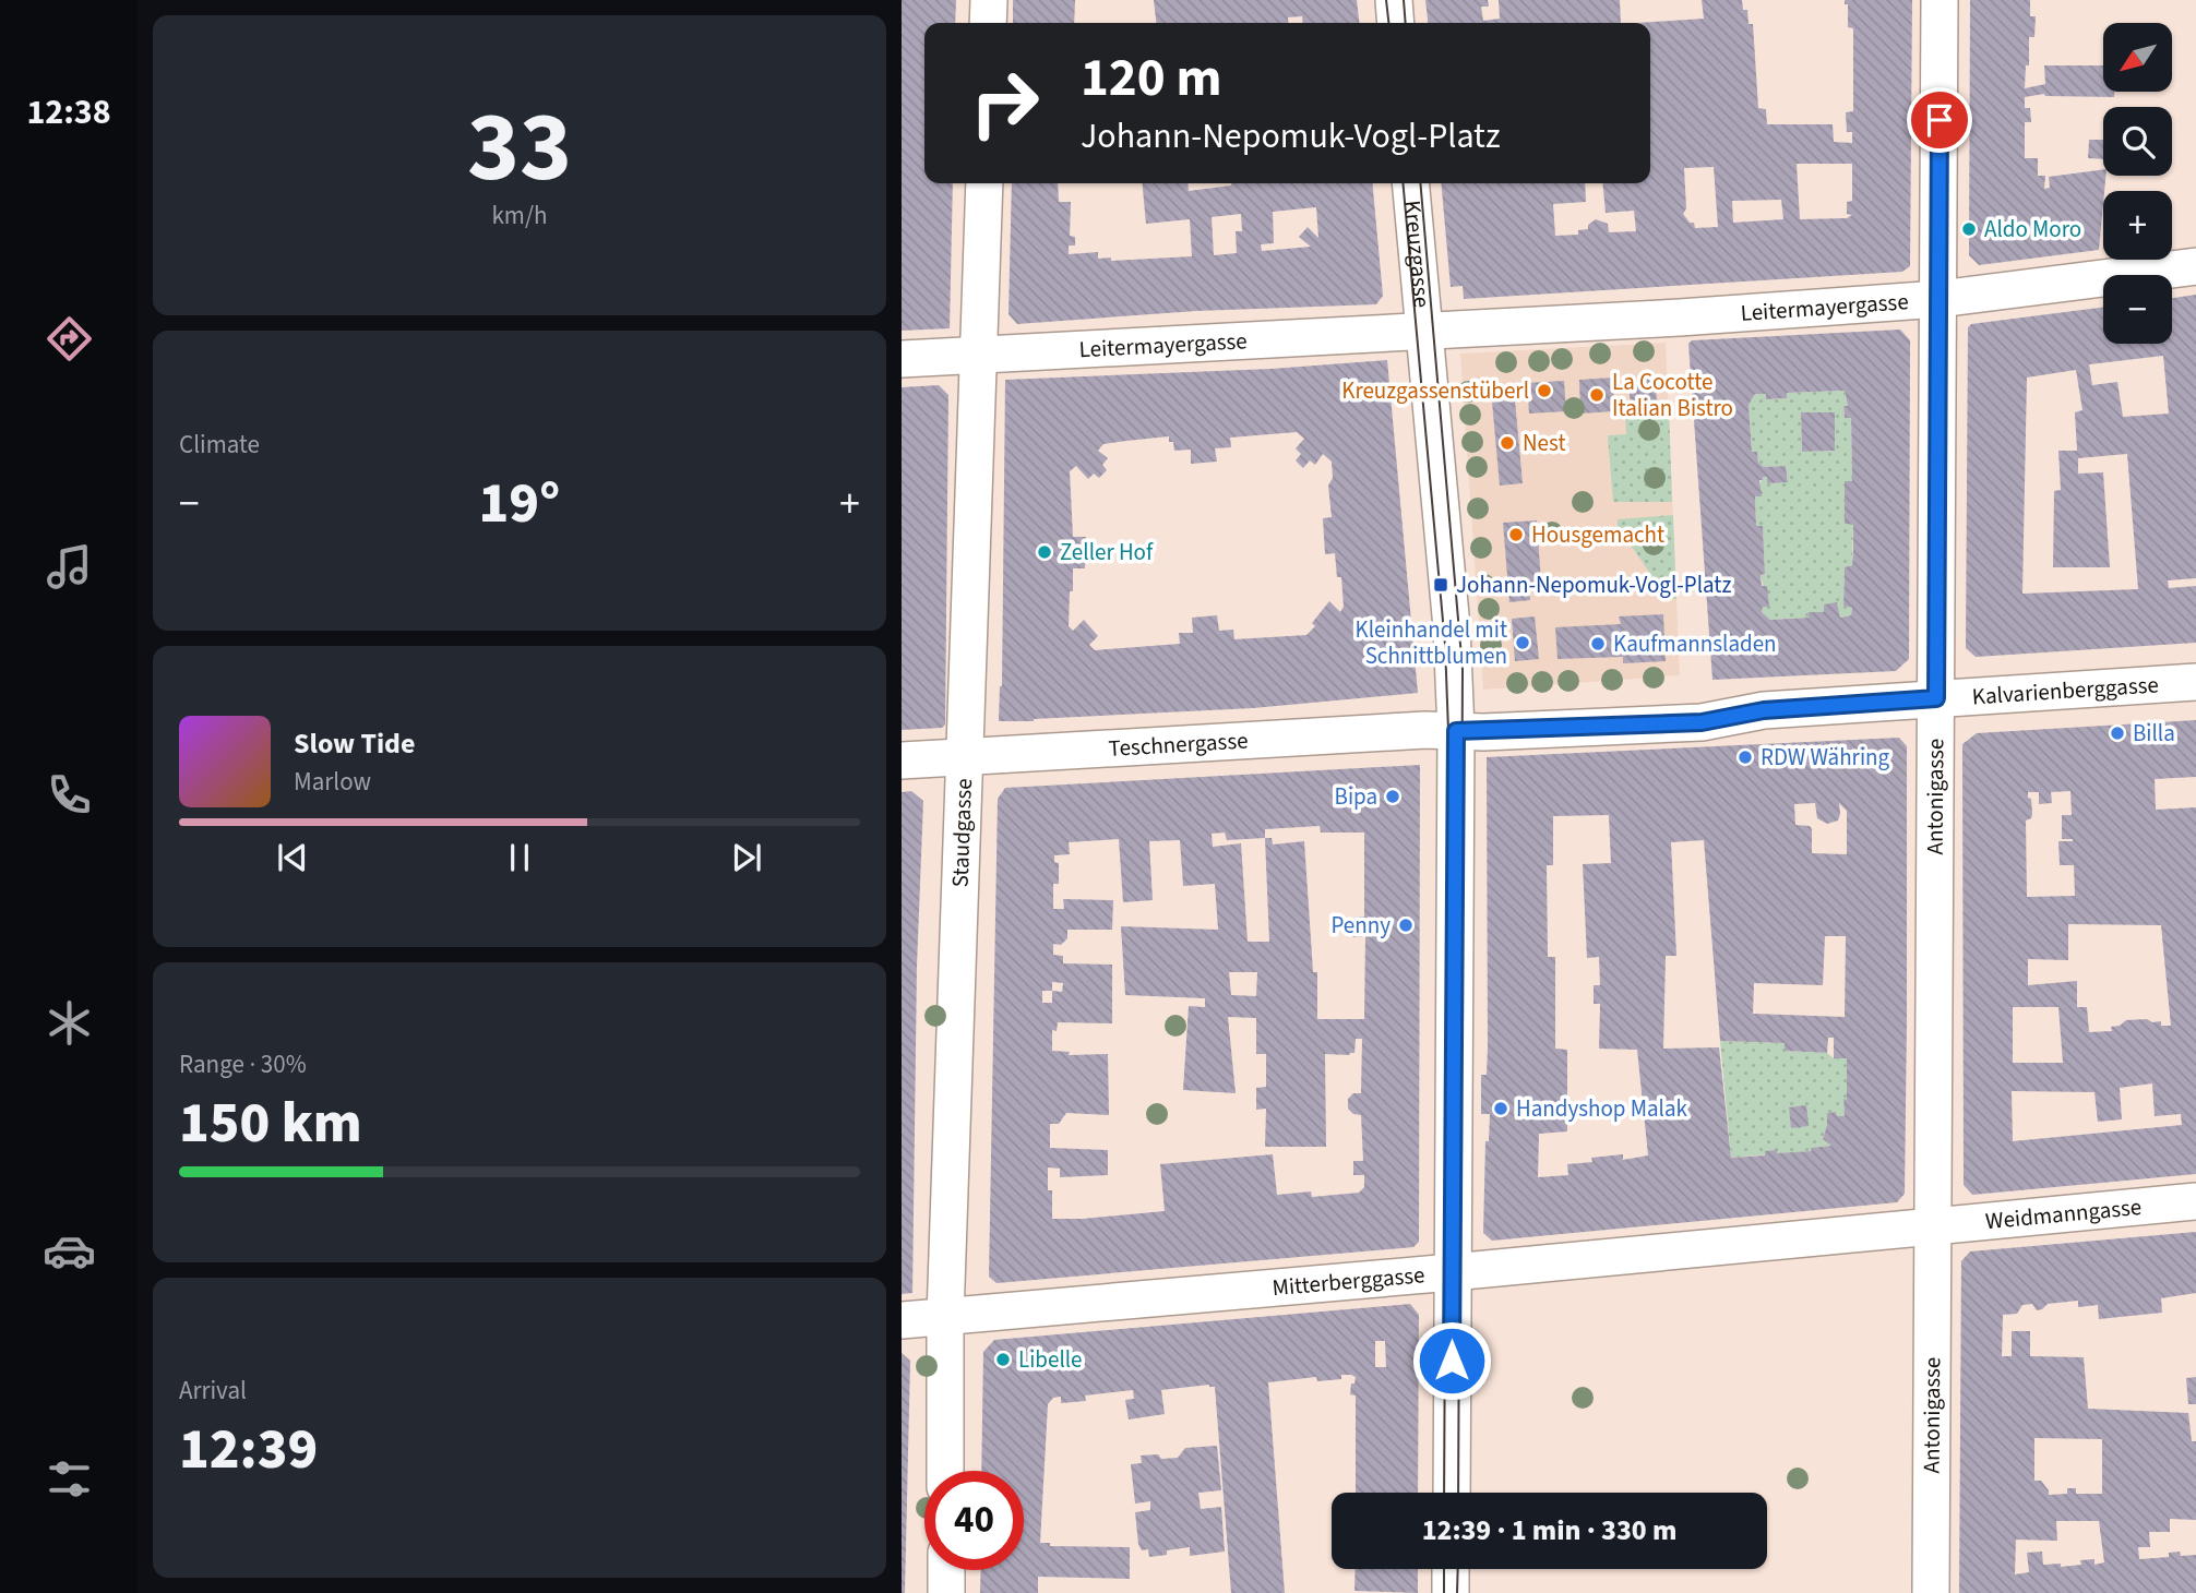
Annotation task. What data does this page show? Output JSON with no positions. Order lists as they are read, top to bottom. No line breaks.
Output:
{"streets":{"street":["Kreuzgasse","Leitermayergasse","Kalvarienberggasse","Teschnergasse","Antonigasse","Staudgasse","Weidmanngasse","Mitterberggasse"]},"crossings":[["Kreuzgasse","Leitermayergasse"],["Leitermayergasse","Antonigasse"],["Leitermayergasse","Staudgasse"],["Kalvarienberggasse","Antonigasse"],["Teschnergasse","Staudgasse"],["Antonigasse","Weidmanngasse"],["Antonigasse","Mitterberggasse"],["Staudgasse","Mitterberggasse"],["Weidmanngasse","Mitterberggasse"]],"places":{"other":["Aldo Moro","Kreuzgassenstüberl","La Cocotte Italian Bistro","Nest","Housgemacht","Zeller Hof","Kleinhandel mit Schnittblumen","Kaufmannsladen","Billa","RDW Währing","Bipa","Penny","Handyshop Malak","Libelle"],"transit":["Johann-Nepomuk-Vogl-Platz"]},"north":"bottom left","page":{"tabs":"12:38","tile":[["33","km/h"],"Climate",["Range · 30%","150 km"],["Arrival","12:39"]],"map_buttons":["+","−"],"turn":["120 m","Johann-Nepomuk-Vogl-Platz"],"heat":["−","19°","+"],"song":["Slow Tide","Marlow"],"limit":"40","trip":"12:39 · 1 min · 330 m"}}
